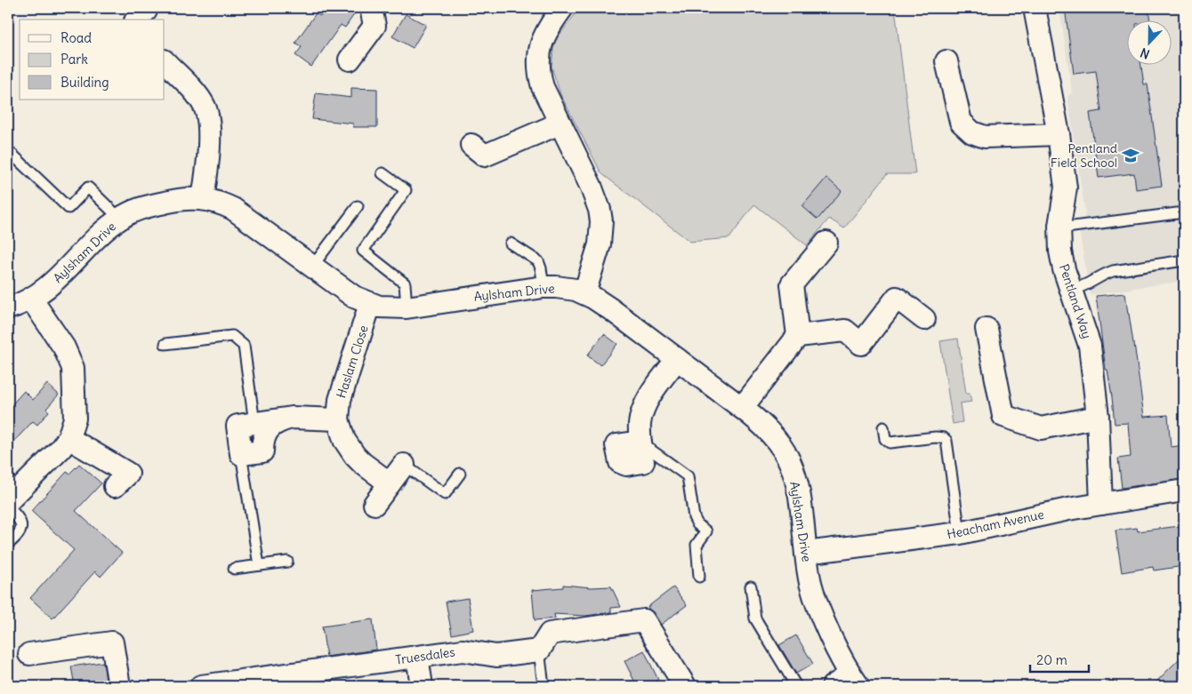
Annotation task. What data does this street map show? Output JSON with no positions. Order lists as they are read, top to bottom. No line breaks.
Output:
{"streets":{"street":["Aylsham Drive","Pentland Way","Haslam Close","Heacham Avenue","Truesdales"]},"crossings":[["Aylsham Drive","Haslam Close"],["Aylsham Drive","Heacham Avenue"],["Pentland Way","Heacham Avenue"]],"places":{"school or university":["Pentland Field School"]},"legend":["Road","Park","Building"],"scale_bar":"20 m","north":"bottom"}
